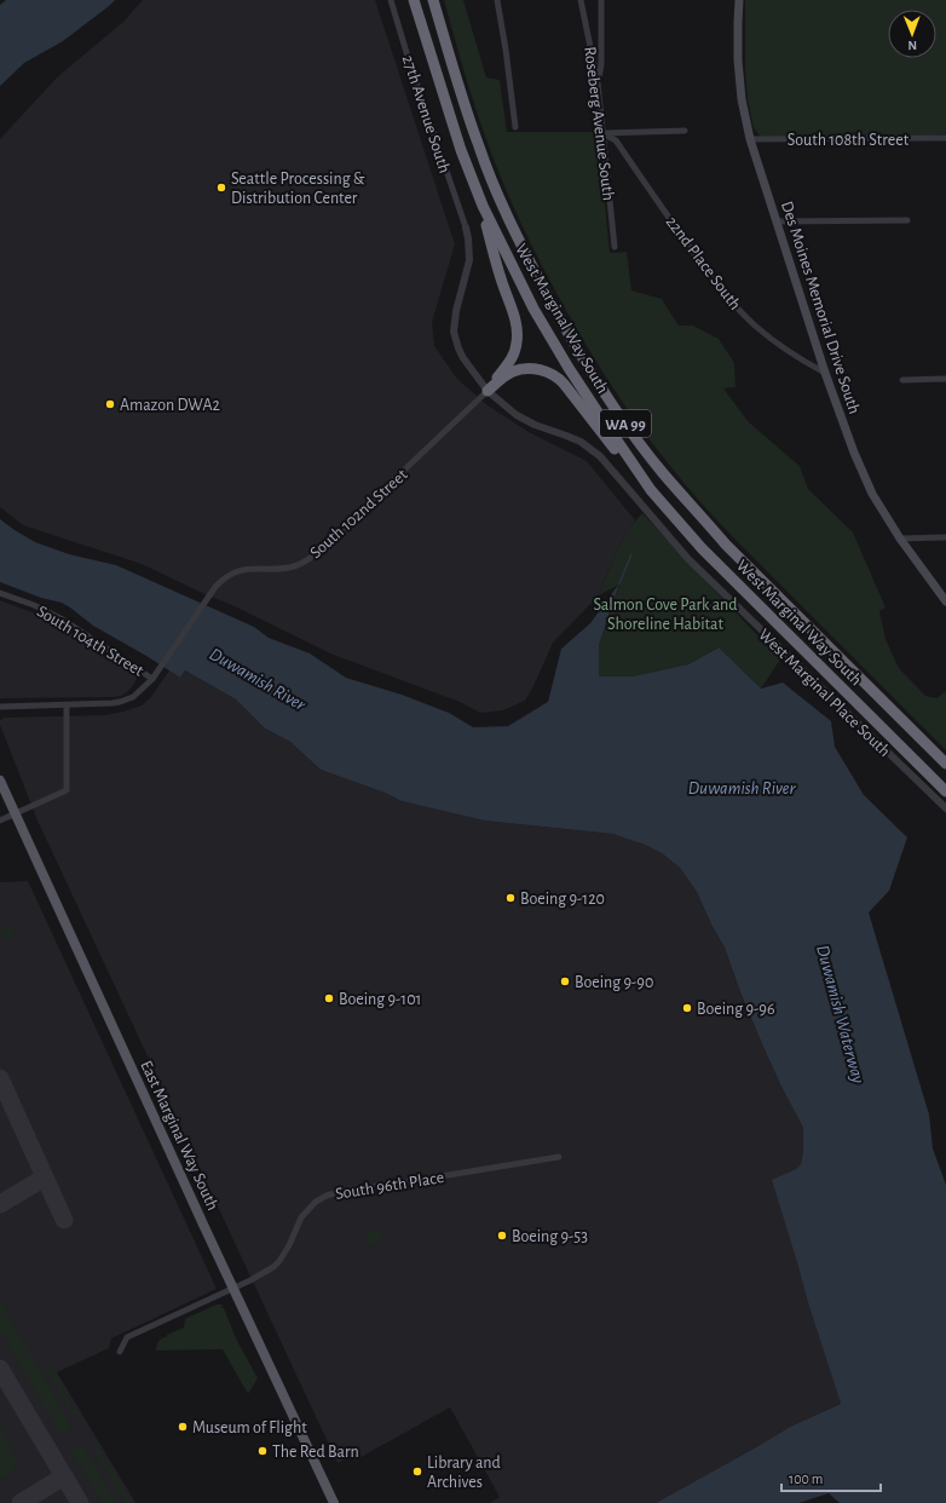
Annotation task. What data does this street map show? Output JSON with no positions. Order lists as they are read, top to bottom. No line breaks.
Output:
{"streets":{"highway":["West Marginal Way South","WA 99"],"main road":["Des Moines Memorial Drive South","East Marginal Way South"],"street":["27th Avenue South","Roseberg Avenue South","South 108th Street","22nd Place South","South 102nd Street","South 104th Street","West Marginal Place South","South 96th Place"]},"crossings":[["27th Avenue South","West Marginal Place South"],["Roseberg Avenue South","22nd Place South"],["South 108th Street","Des Moines Memorial Drive South"],["22nd Place South","Des Moines Memorial Drive South"],["South 102nd Street","South 104th Street"],["South 102nd Street","West Marginal Place South"],["East Marginal Way South","South 96th Place"]],"water":["Duwamish River","Duwamish Waterway"],"parks":["Salmon Cove Park and Shoreline Habitat"],"places":["Seattle Processing & Distribution Center","Amazon DWA2","Boeing 9-120","Boeing 9-90","Boeing 9-101","Boeing 9-96","Boeing 9-53","Museum of Flight","The Red Barn","Library and Archives"],"scale_bar":"100 m","north":"bottom"}
